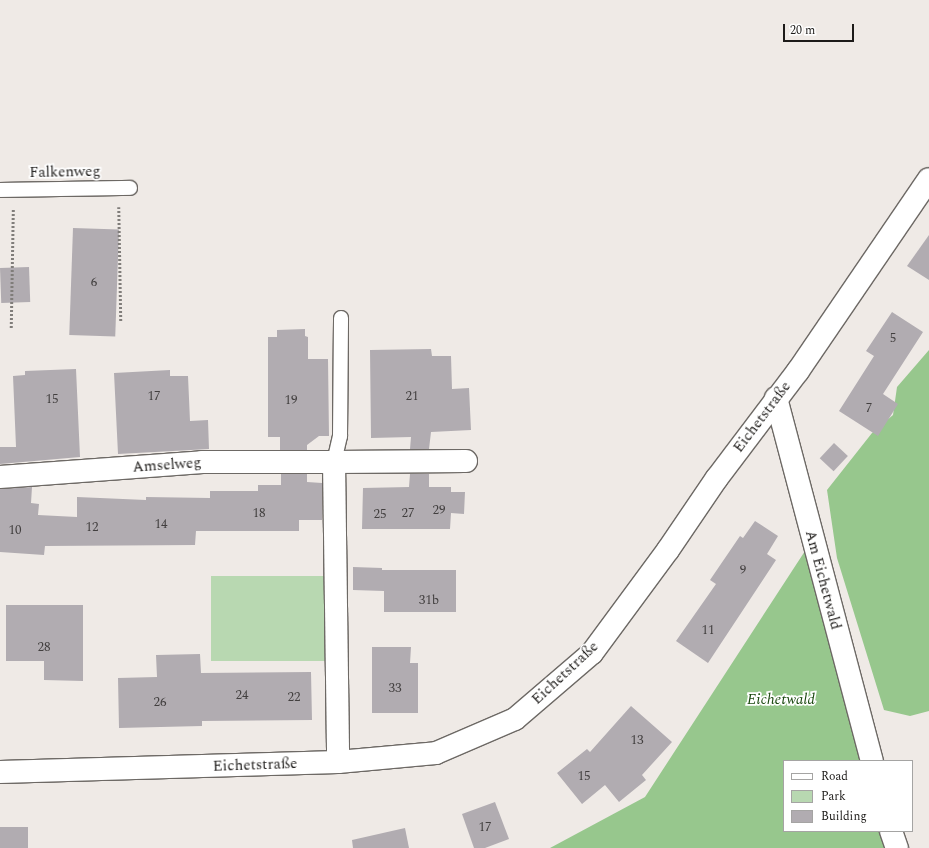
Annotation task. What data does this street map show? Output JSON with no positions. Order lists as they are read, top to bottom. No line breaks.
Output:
{"streets":{"street":["Eichetstraße","Amselweg","Am Eichetwald"],"lane":["Falkenweg"]},"crossings":[["Eichetstraße","Am Eichetwald"]],"parks":["Eichetwald"],"house_numbers":["6","5","17","21","15","19","7","29","18","27","25","14","12","10","9","31b","11","28","33","24","22","26","13","15","17"],"legend":["Road","Park","Building"],"scale_bar":"20 m"}
